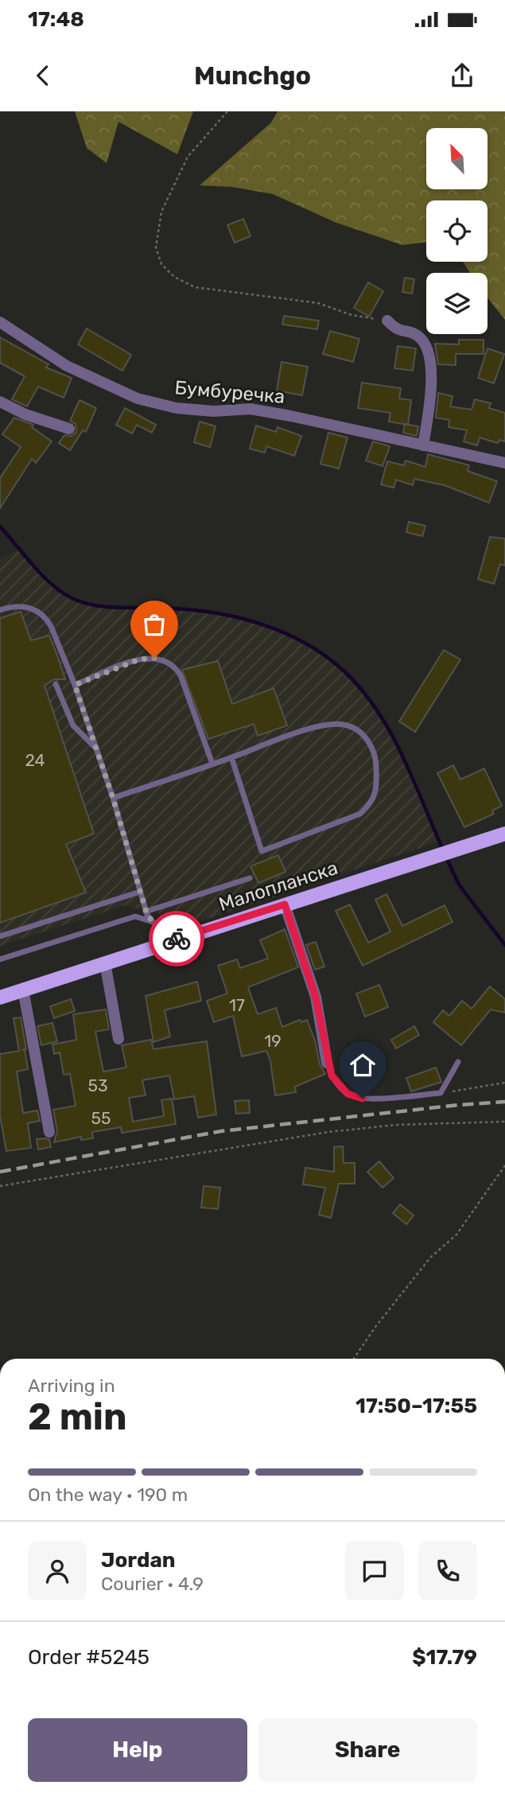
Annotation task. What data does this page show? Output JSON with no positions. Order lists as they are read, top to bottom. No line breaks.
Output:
{"streets":{"main road":["Малопланска"],"street":["Бумбуречка"]},"house_numbers":["24","17","19","53","55"],"north":"top left","page":{"status":"17:48","header":"Munchgo","heading":["2 min","Arriving in","17:50–17:55"],"panel":["Jordan","Courier · 4.9","Order #5245","$17.79"],"bar":"On the way · 190 m","buttons":["Help","Share"]}}
